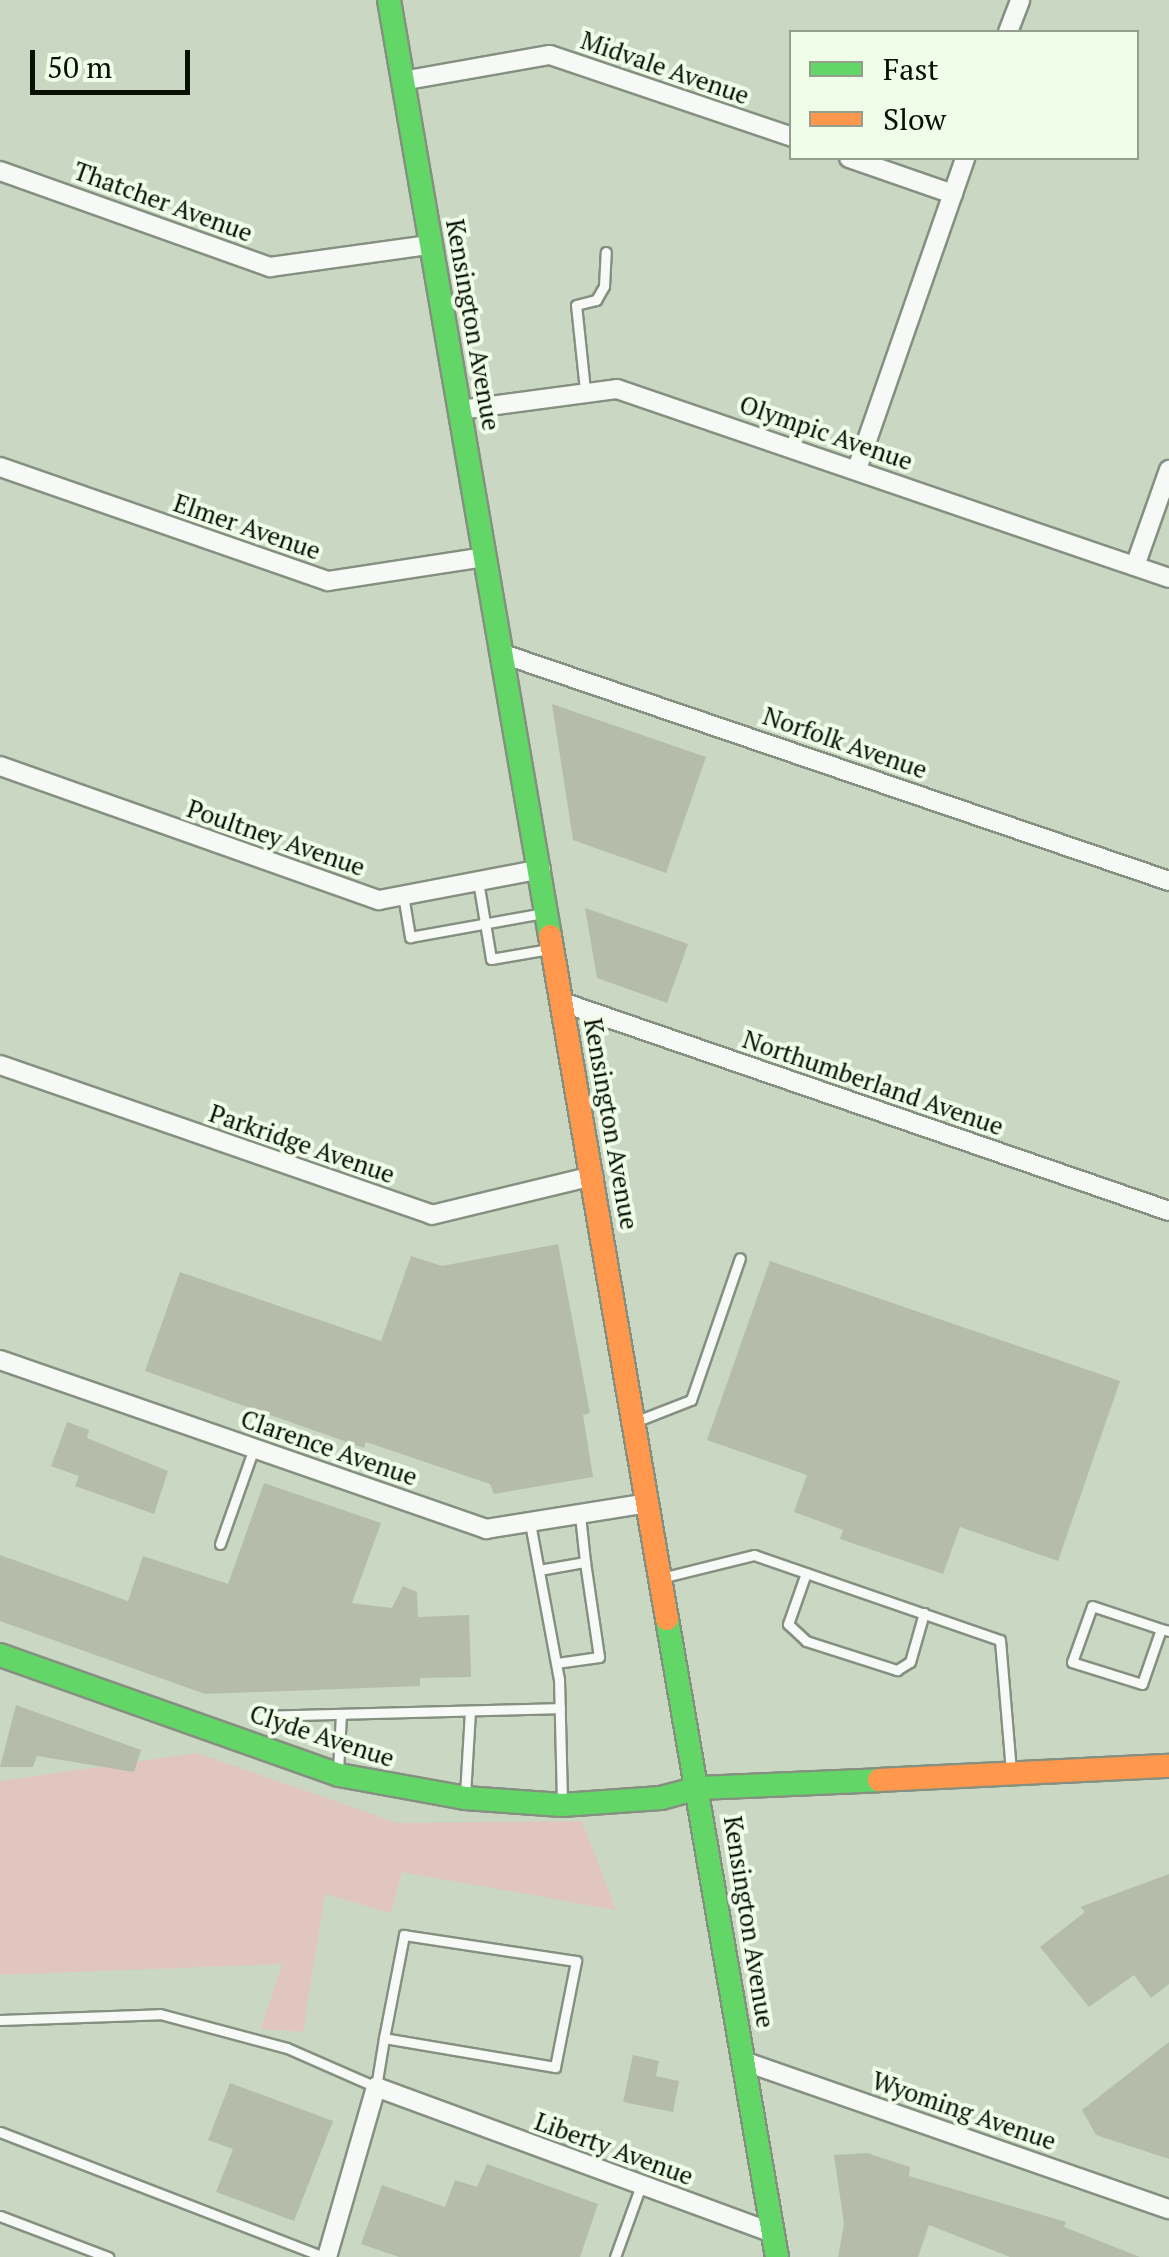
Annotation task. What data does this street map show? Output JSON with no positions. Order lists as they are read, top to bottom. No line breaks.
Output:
{"streets":{"street":["Midvale Avenue","Thatcher Avenue","Kensington Avenue","Olympic Avenue","Elmer Avenue","Norfolk Avenue","Poultney Avenue","Northumberland Avenue","Parkridge Avenue","Clarence Avenue","Clyde Avenue","Wyoming Avenue","Liberty Avenue"]},"crossings":[["Midvale Avenue","Kensington Avenue"],["Thatcher Avenue","Kensington Avenue"],["Kensington Avenue","Olympic Avenue"],["Kensington Avenue","Elmer Avenue"],["Kensington Avenue","Norfolk Avenue"],["Kensington Avenue","Poultney Avenue"],["Kensington Avenue","Northumberland Avenue"],["Kensington Avenue","Parkridge Avenue"],["Kensington Avenue","Clarence Avenue"],["Kensington Avenue","Clyde Avenue"],["Kensington Avenue","Wyoming Avenue"],["Kensington Avenue","Liberty Avenue"]],"legend":["Fast","Slow"],"scale_bar":"50 m"}
